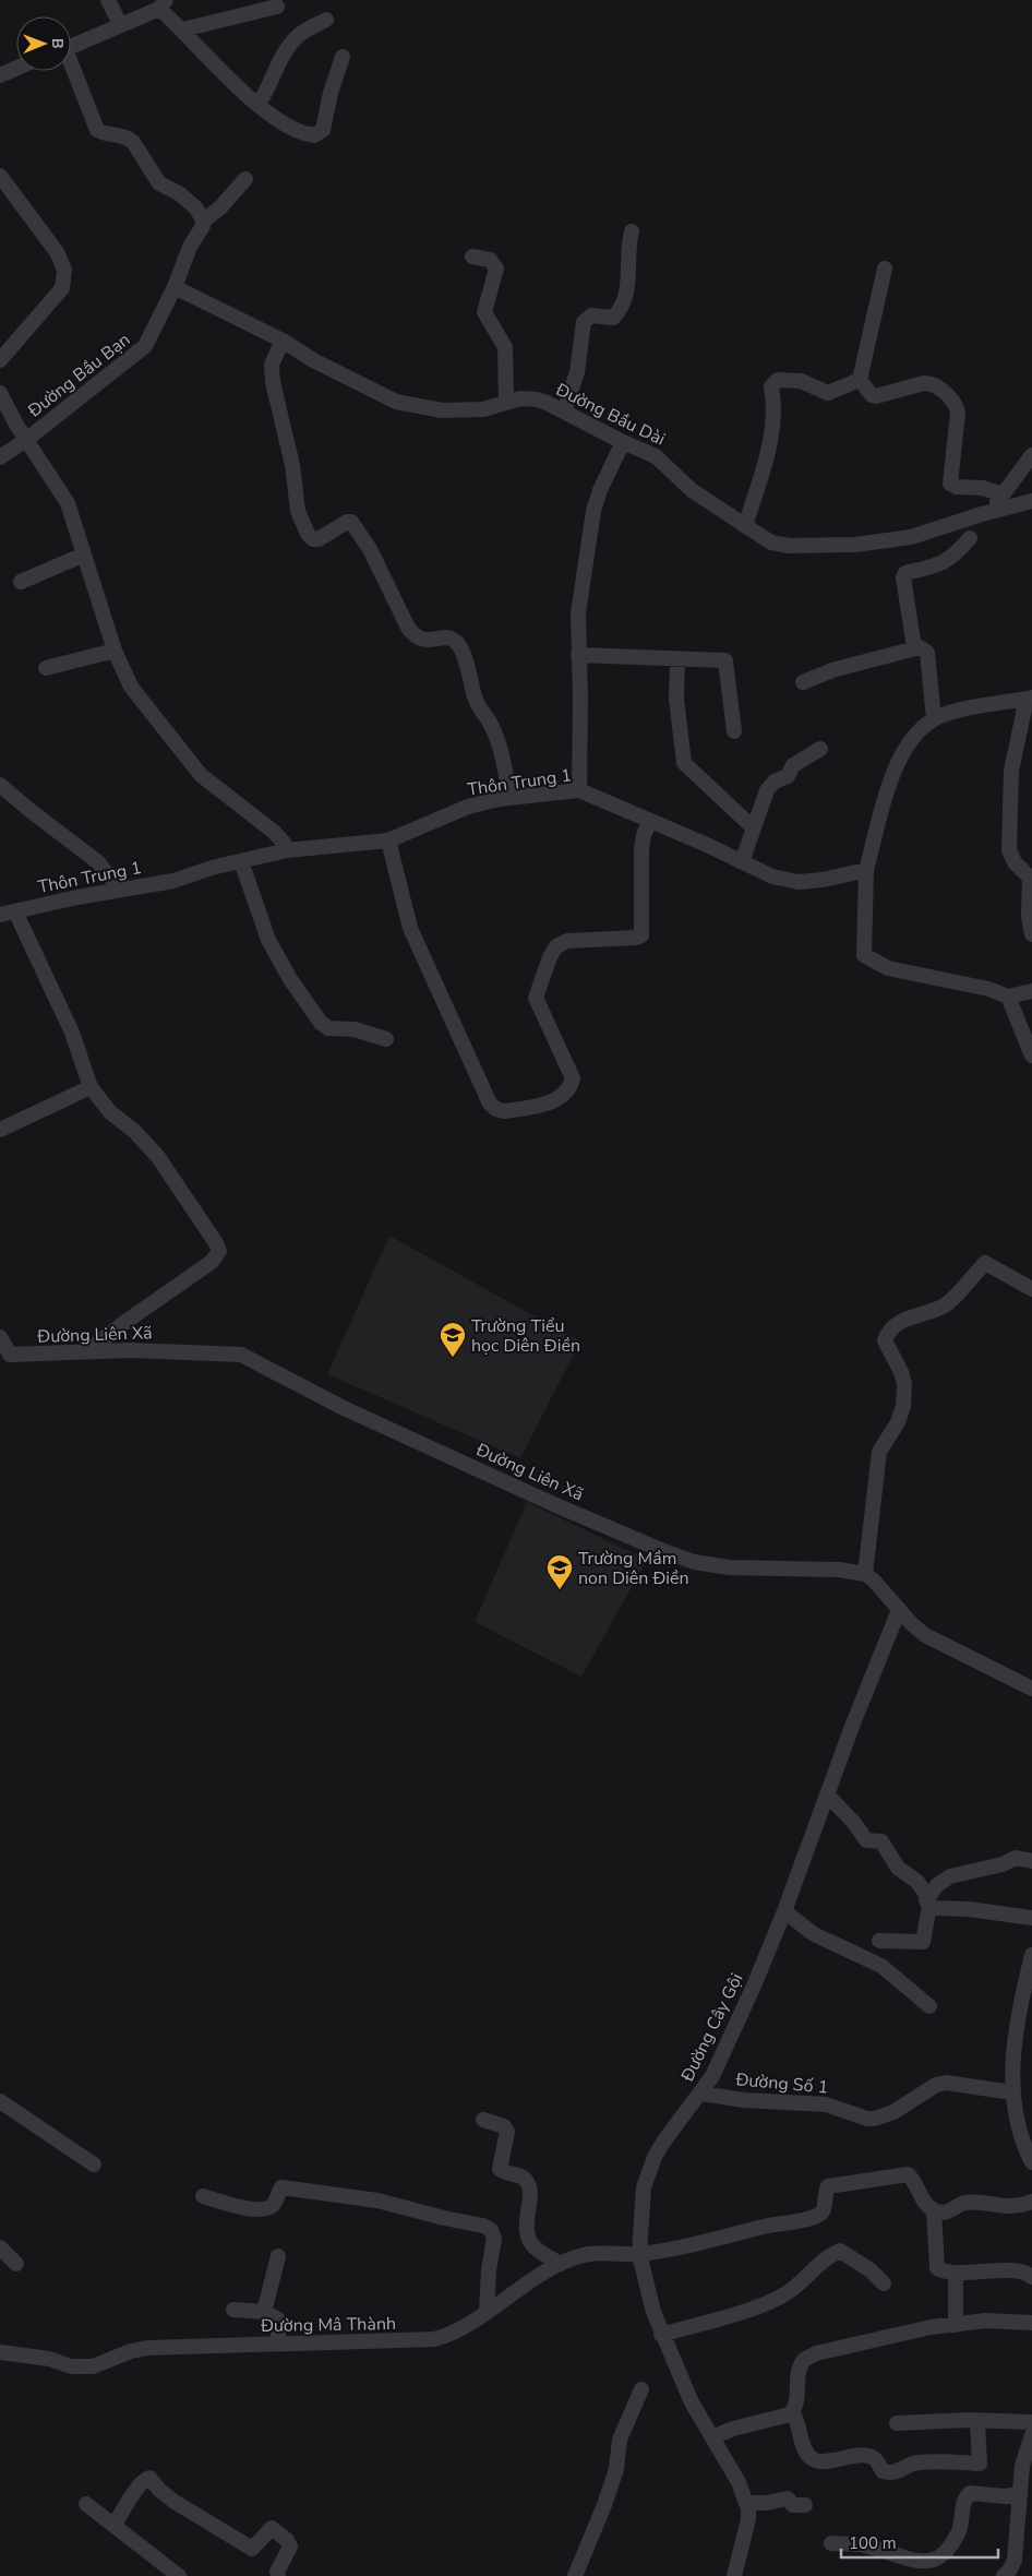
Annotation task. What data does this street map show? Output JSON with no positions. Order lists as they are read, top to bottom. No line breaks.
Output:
{"streets":{"street":["Đường Bầu Bạn","Đường Bầu Dài","Thôn Trung 1","Đường Liên Xã","Đường Cây Gội","Đường Số 1","Đường Mâ Thành"]},"crossings":[["Đường Bầu Bạn","Đường Bầu Dài"],["Đường Cây Gội","Đường Số 1"],["Đường Cây Gội","Đường Mâ Thành"]],"places":{"school or university":["Trường Tiểu học Diên Điền","Trường Mầm non Diên Điền"]},"scale_bar":"100 m","north":"right"}
